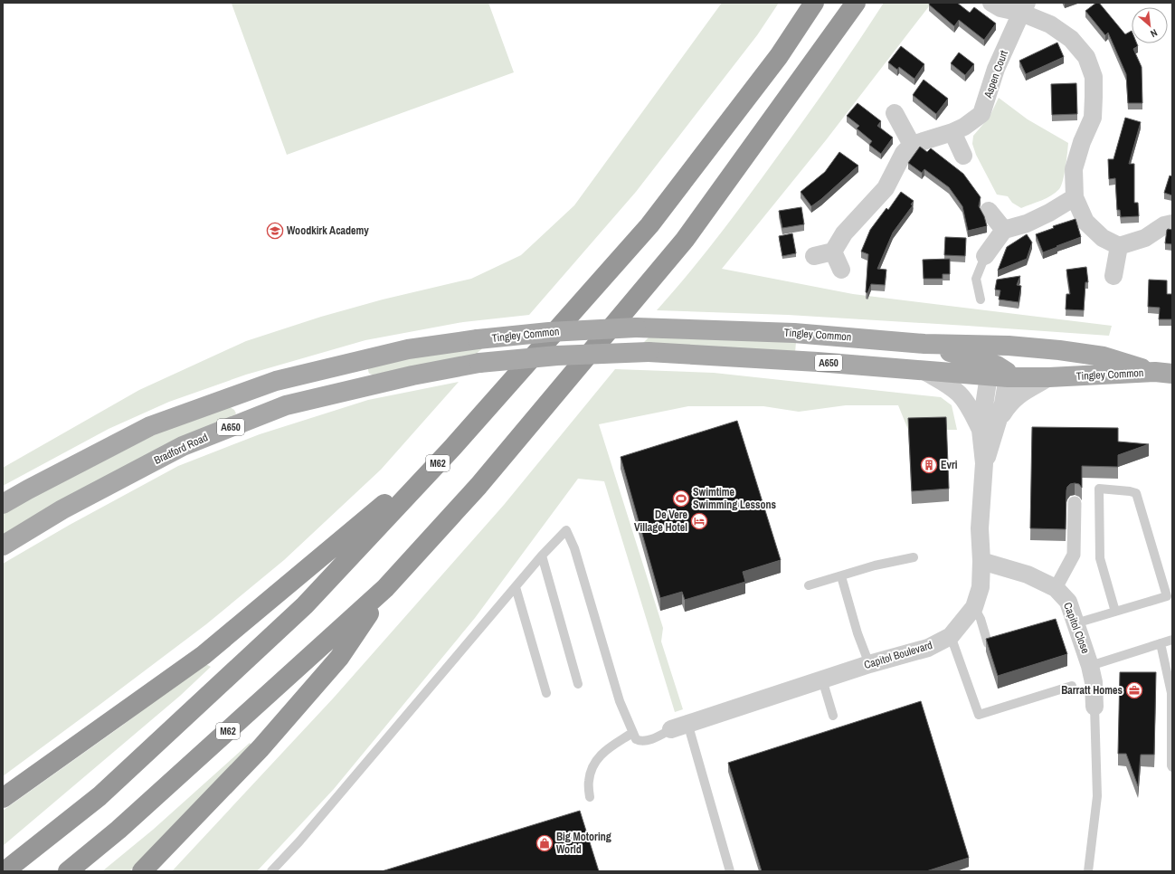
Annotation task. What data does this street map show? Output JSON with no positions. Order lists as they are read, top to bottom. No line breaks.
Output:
{"streets":{"highway":["M62"],"main road":["Tingley Common","A650","Bradford Road"],"street":["Aspen Court","Capitol Close","Capitol Boulevard"]},"crossings":[["Tingley Common","Bradford Road"],["Tingley Common","Capitol Boulevard"],["Capitol Close","Capitol Boulevard"]],"places":{"school or university":["Woodkirk Academy"],"building":["Evri"],"sports":["Swimtime Swimming Lessons"],"hotel":["De Vere Village Hotel"],"office":["Barratt Homes"],"shop":["Big Motoring World"]},"north":"bottom right"}
